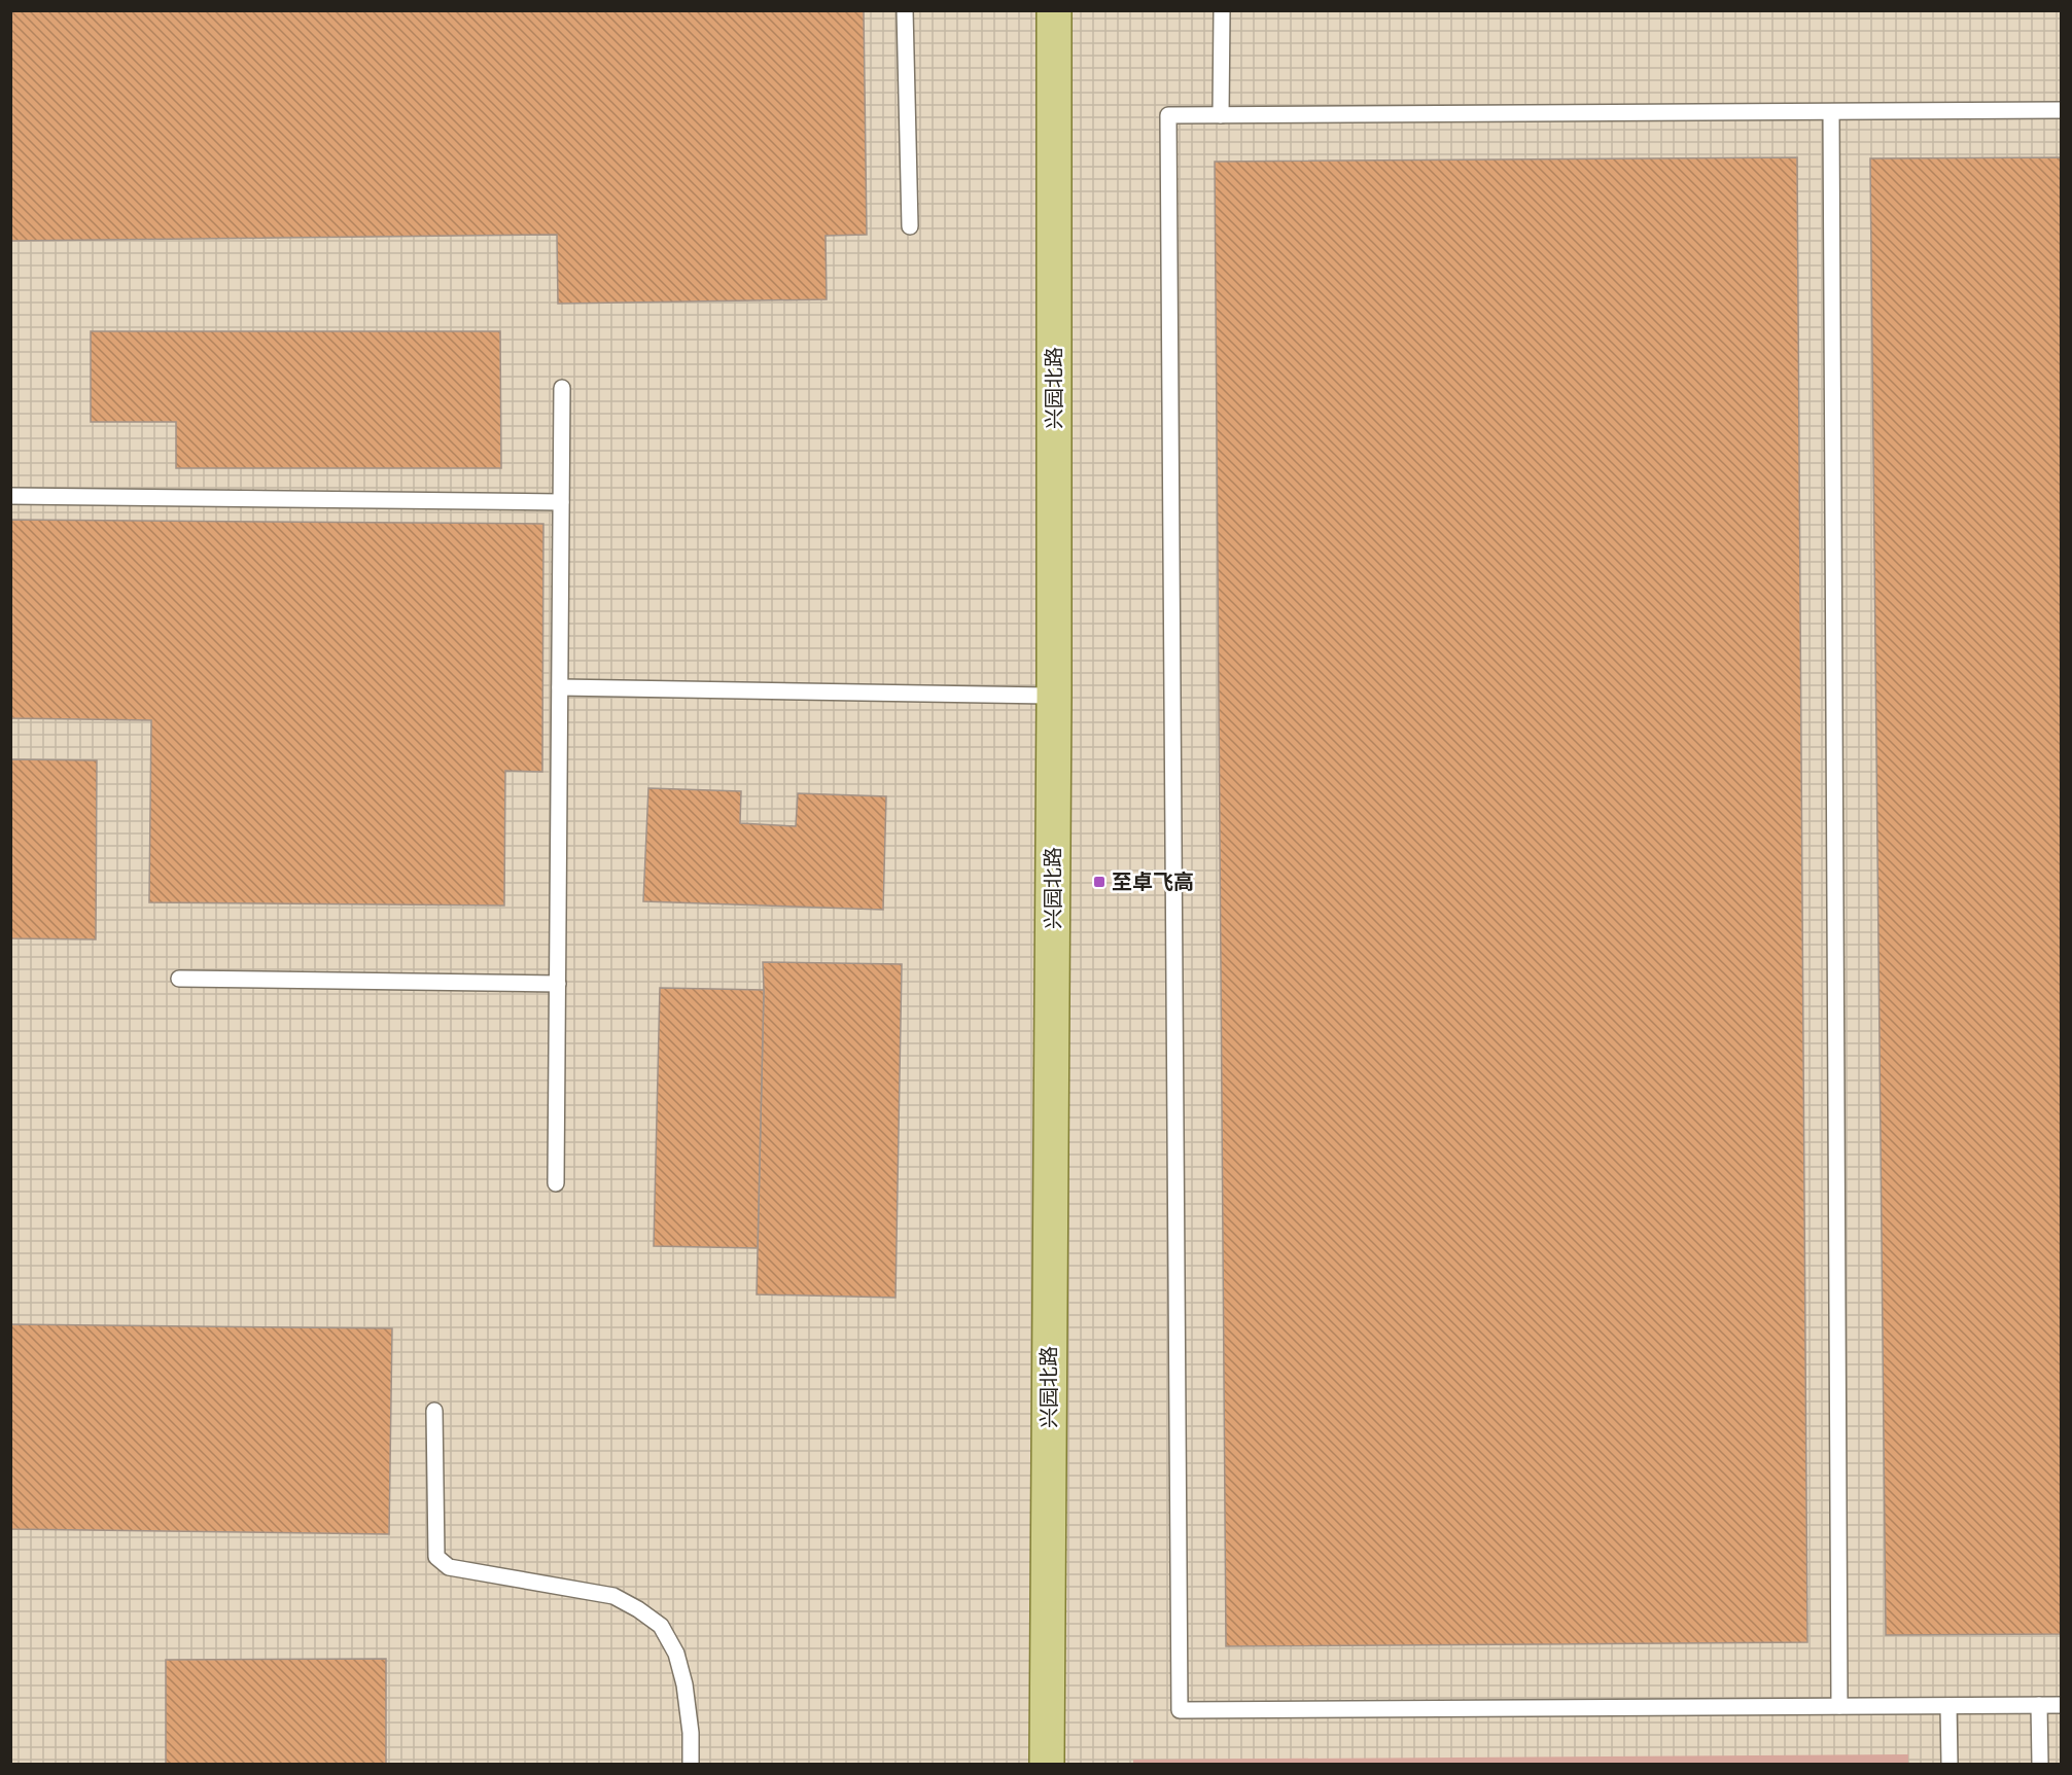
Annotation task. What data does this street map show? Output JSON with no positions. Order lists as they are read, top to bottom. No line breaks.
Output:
{"streets":{"main road":["兴园北路"]},"places":{"transit":["至卓飞高"]}}
